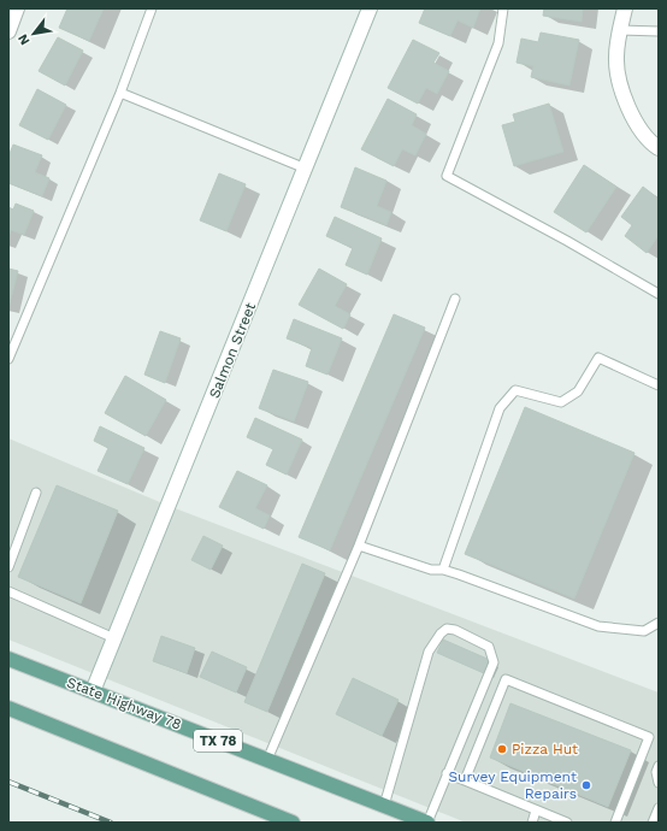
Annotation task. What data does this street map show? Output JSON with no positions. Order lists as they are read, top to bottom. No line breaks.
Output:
{"streets":{"main road":["State Highway 78","TX 78"],"street":["Salmon Street"]},"crossings":[["Salmon Street","State Highway 78"]],"places":["Pizza Hut","Survey Equipment Repairs"],"north":"bottom left"}
